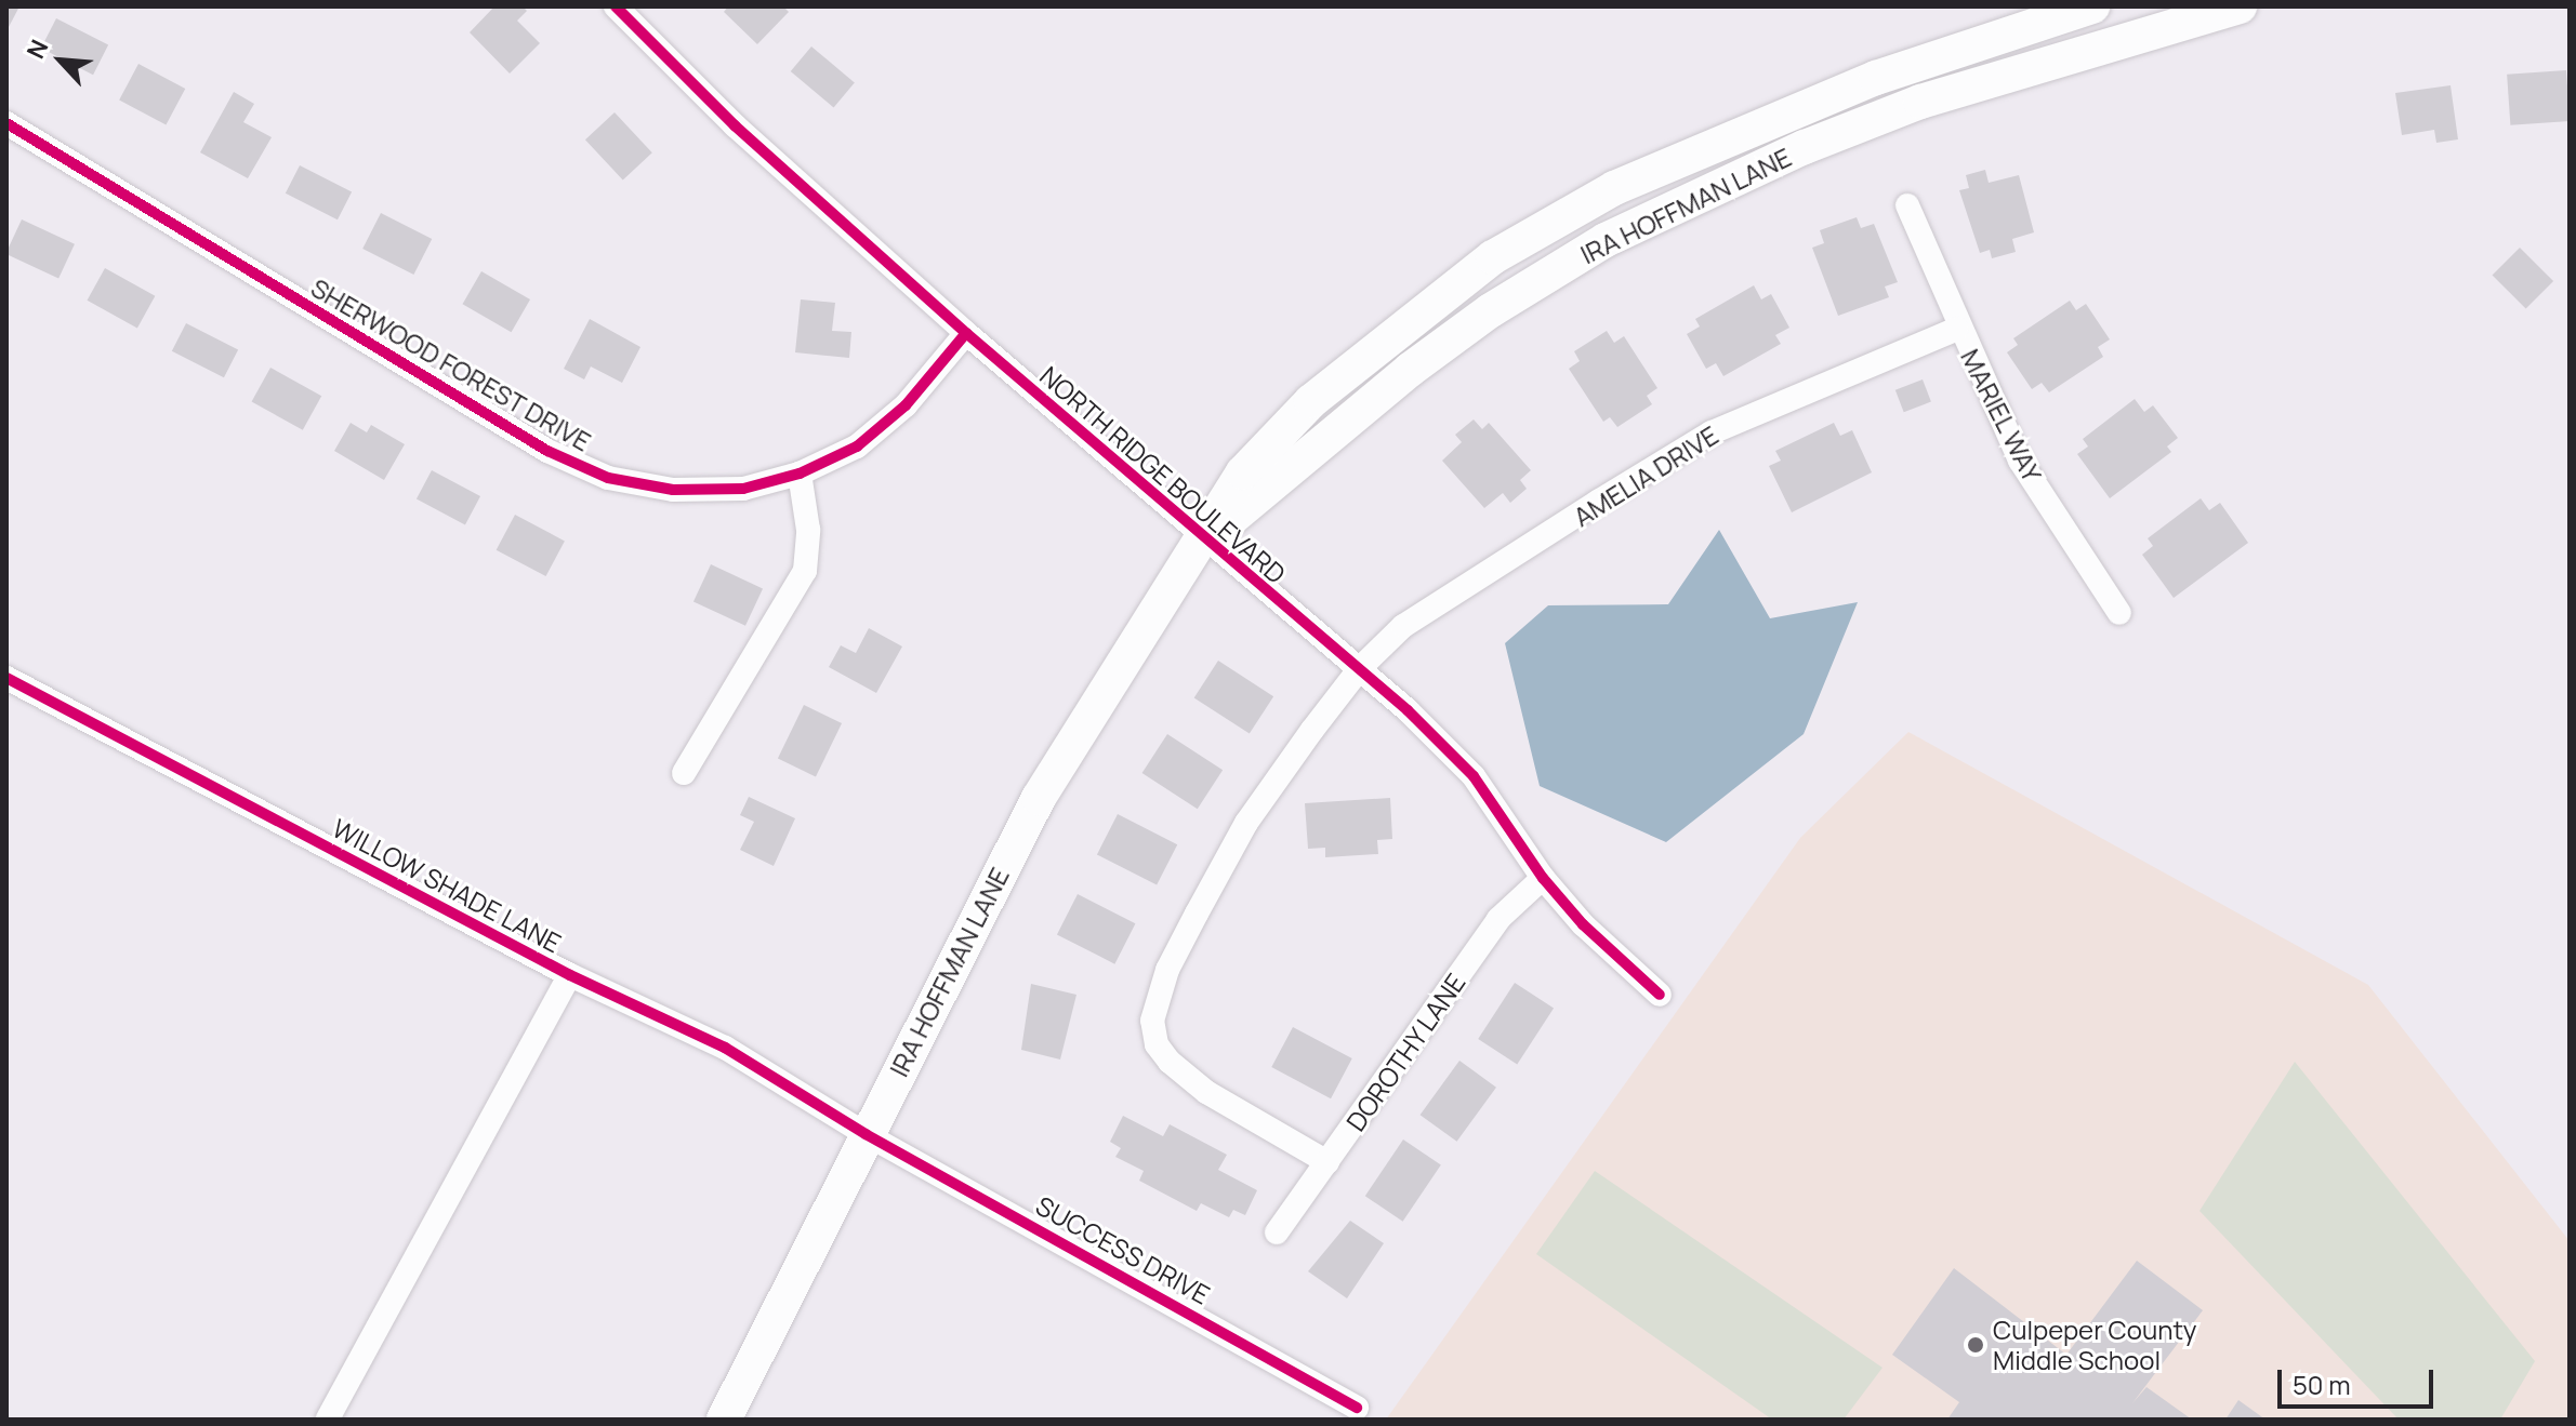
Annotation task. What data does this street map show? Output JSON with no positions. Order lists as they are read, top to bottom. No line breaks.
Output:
{"streets":{"main road":["IRA HOFFMAN LANE"],"street":["SHERWOOD FOREST DRIVE","MARIEL WAY","NORTH RIDGE BOULEVARD","AMELIA DRIVE","WILLOW SHADE LANE","DOROTHY LANE","SUCCESS DRIVE"]},"crossings":[["IRA HOFFMAN LANE","NORTH RIDGE BOULEVARD"],["IRA HOFFMAN LANE","WILLOW SHADE LANE"],["IRA HOFFMAN LANE","SUCCESS DRIVE"],["SHERWOOD FOREST DRIVE","NORTH RIDGE BOULEVARD"],["MARIEL WAY","AMELIA DRIVE"],["NORTH RIDGE BOULEVARD","AMELIA DRIVE"],["NORTH RIDGE BOULEVARD","DOROTHY LANE"],["AMELIA DRIVE","DOROTHY LANE"],["WILLOW SHADE LANE","SUCCESS DRIVE"]],"places":["Culpeper County Middle School"],"scale_bar":"50 m","north":"top left"}
